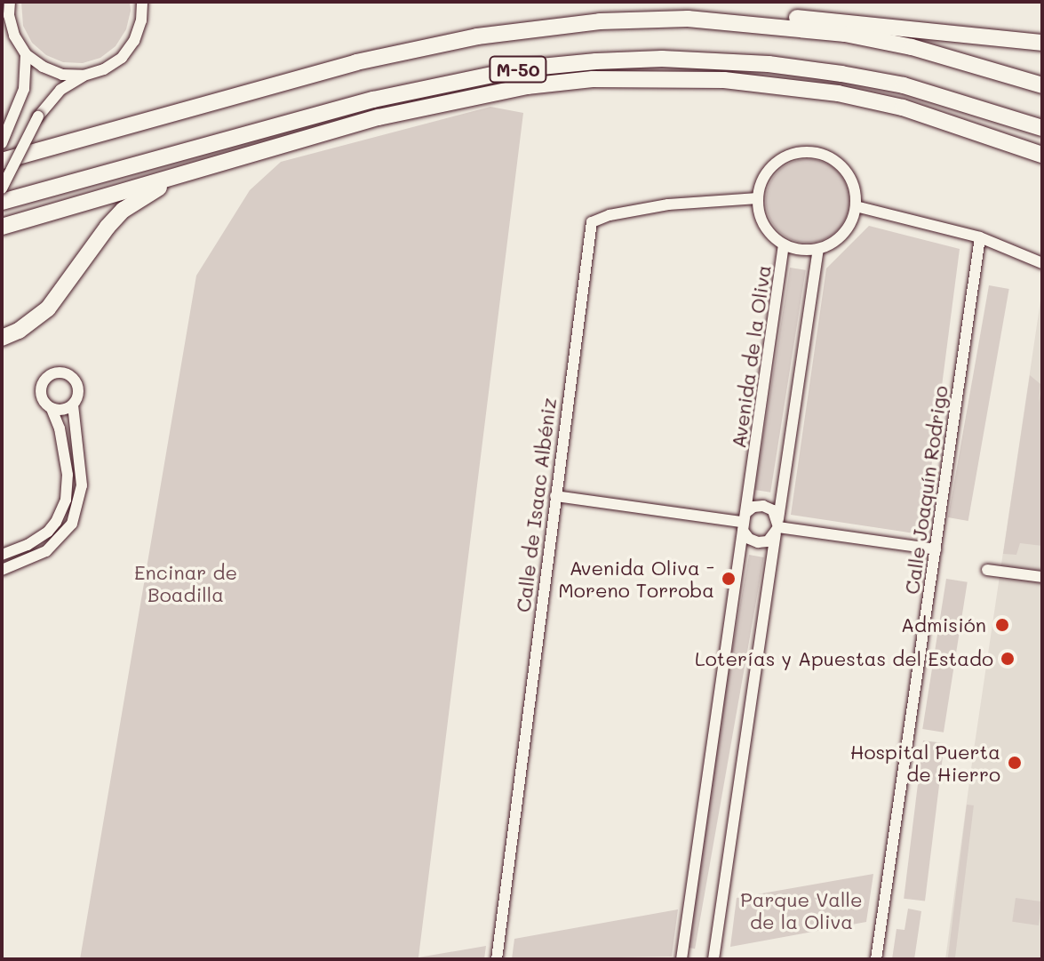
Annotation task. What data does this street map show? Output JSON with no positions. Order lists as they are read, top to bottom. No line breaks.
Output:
{"streets":{"highway":["M-50"],"street":["Avenida de la Oliva","Calle Joaquín Rodrigo","Calle de Isaac Albéniz"]},"crossings":[["Avenida de la Oliva","Calle de Isaac Albéniz"]],"parks":["Encinar de Boadilla","Parque Valle de la Oliva"],"places":["Avenida Oliva - Moreno Torroba","Admisión","Loterías y Apuestas del Estado","Hospital Puerta de Hierro"]}
